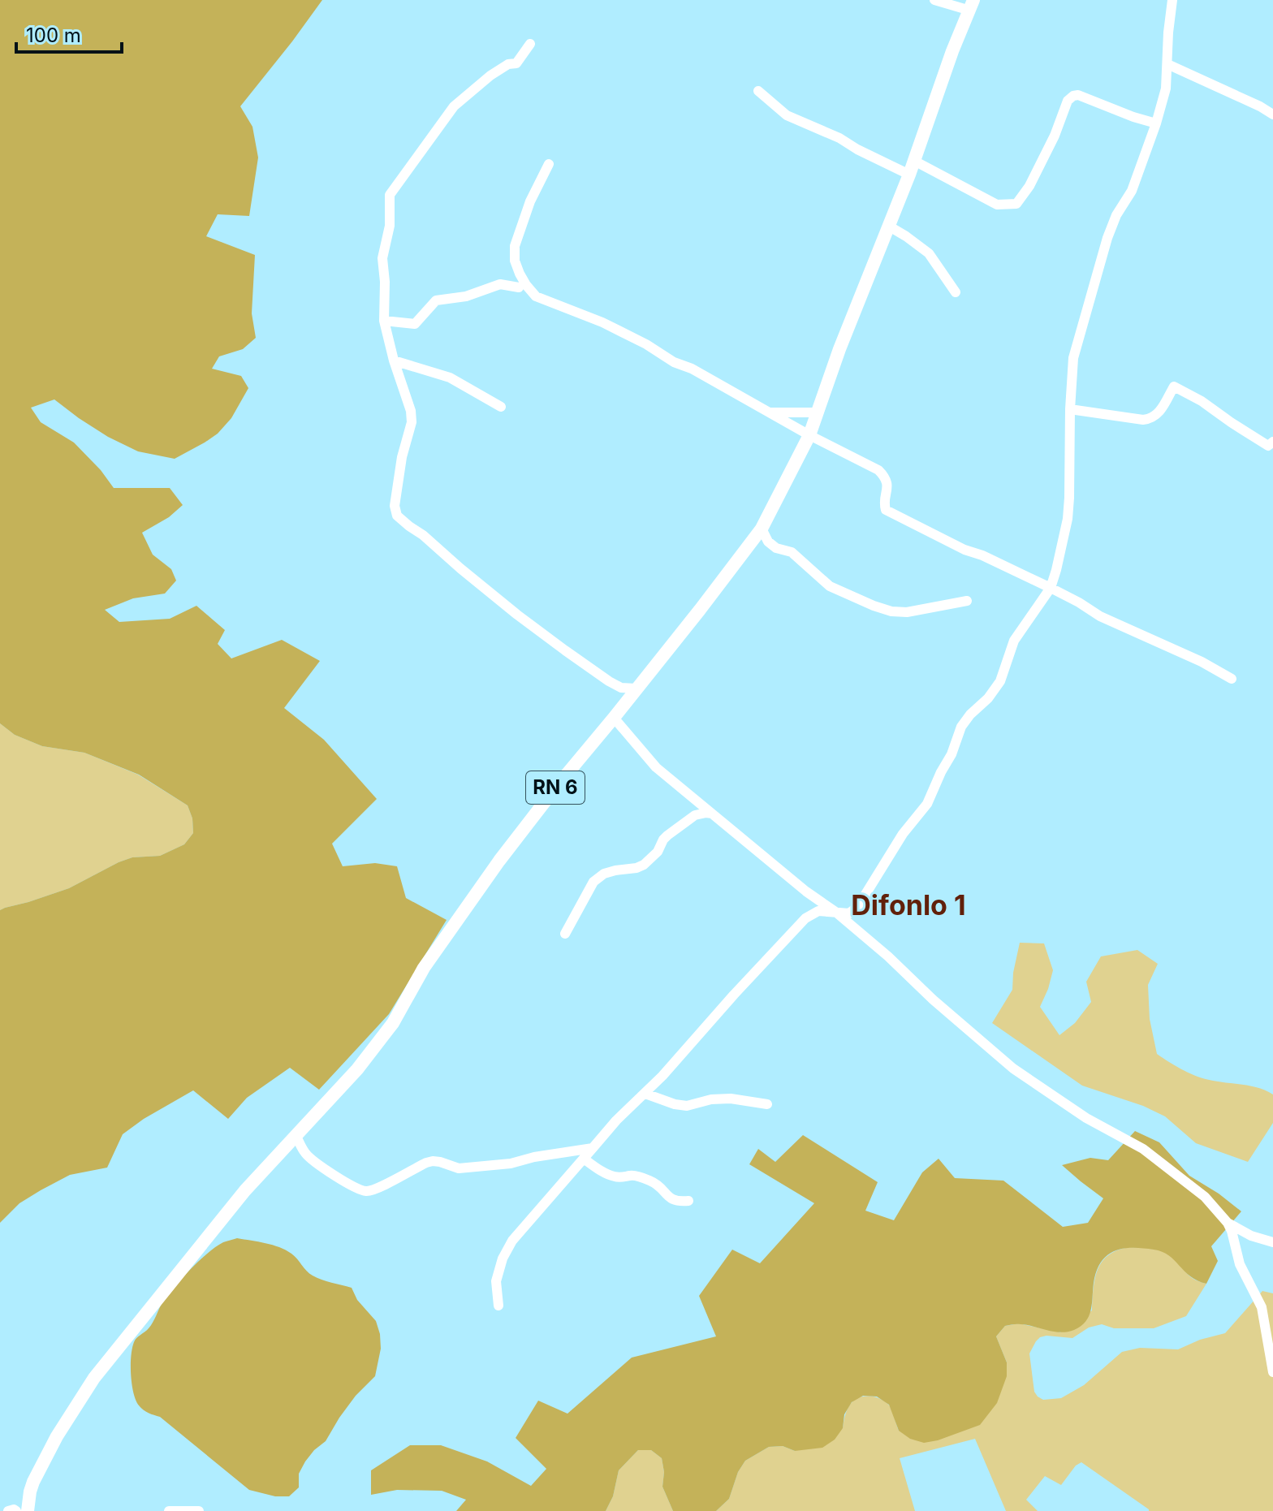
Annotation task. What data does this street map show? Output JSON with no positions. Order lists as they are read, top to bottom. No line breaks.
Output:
{"streets":{"main road":["RN 6"]},"districts":["Difonlo 1"],"scale_bar":"100 m"}
